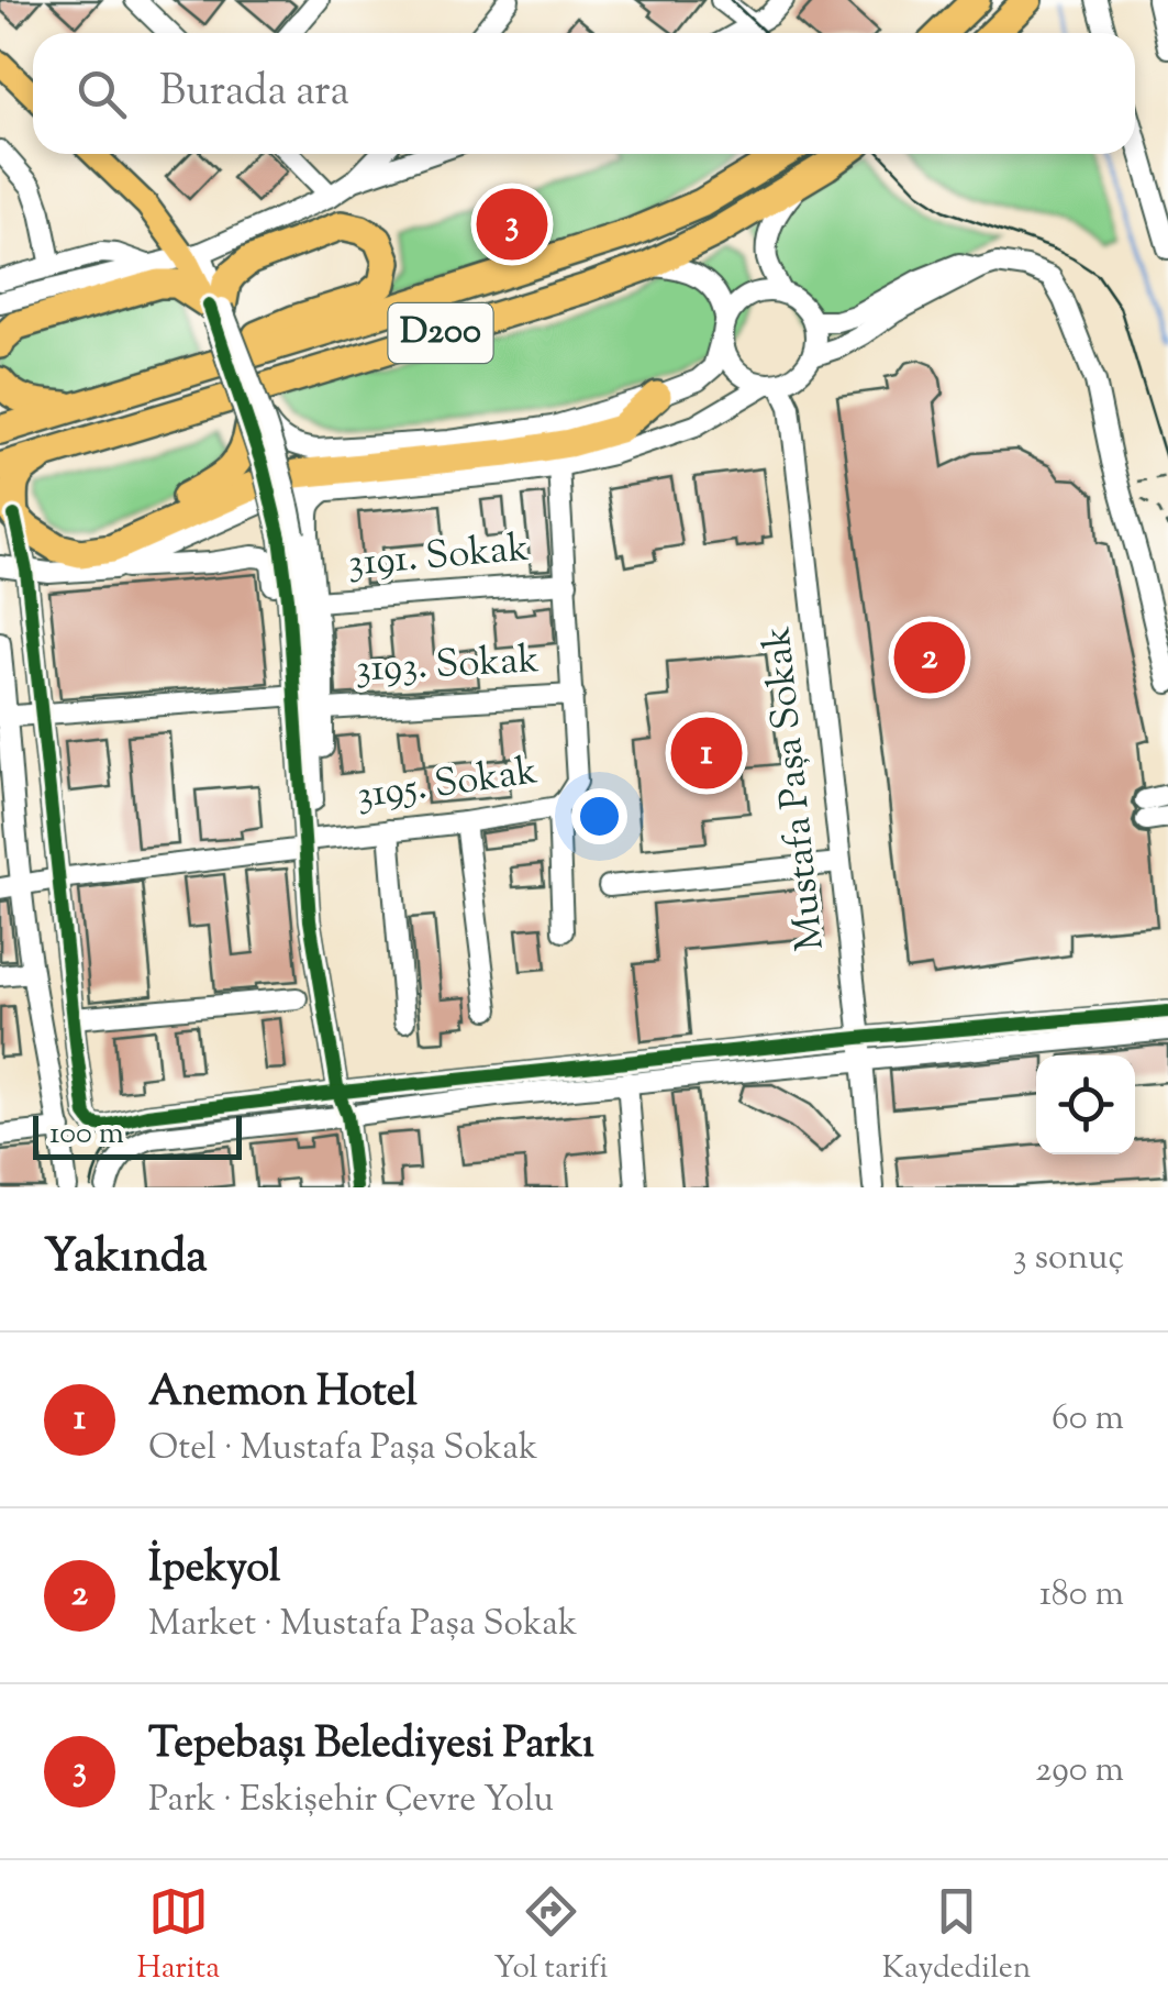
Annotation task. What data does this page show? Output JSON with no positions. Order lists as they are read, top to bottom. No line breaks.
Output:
{"streets":{"highway":["D200"],"street":["3191. Sokak","3193. Sokak","3195. Sokak","Mustafa Paşa Sokak"]},"crossings":[["3193. Sokak","3195. Sokak"]],"scale_bar":"100 m","page":{"search":"Burada ara","pins":["3","2","1"],"scale":"100 m","heading":["Yakında","3 sonuç"],"list":[{"mark":"1","name":"Anemon Hotel","note":"Otel · Mustafa Paşa Sokak","value":"60 m"},{"mark":"2","name":"İpekyol","note":"Market · Mustafa Paşa Sokak","value":"180 m"},{"mark":"3","name":"Tepebaşı Belediyesi Parkı","note":"Park · Eskişehir Çevre Yolu","value":"290 m"}],"nav":["Harita","Yol tarifi","Kaydedilen"]}}
